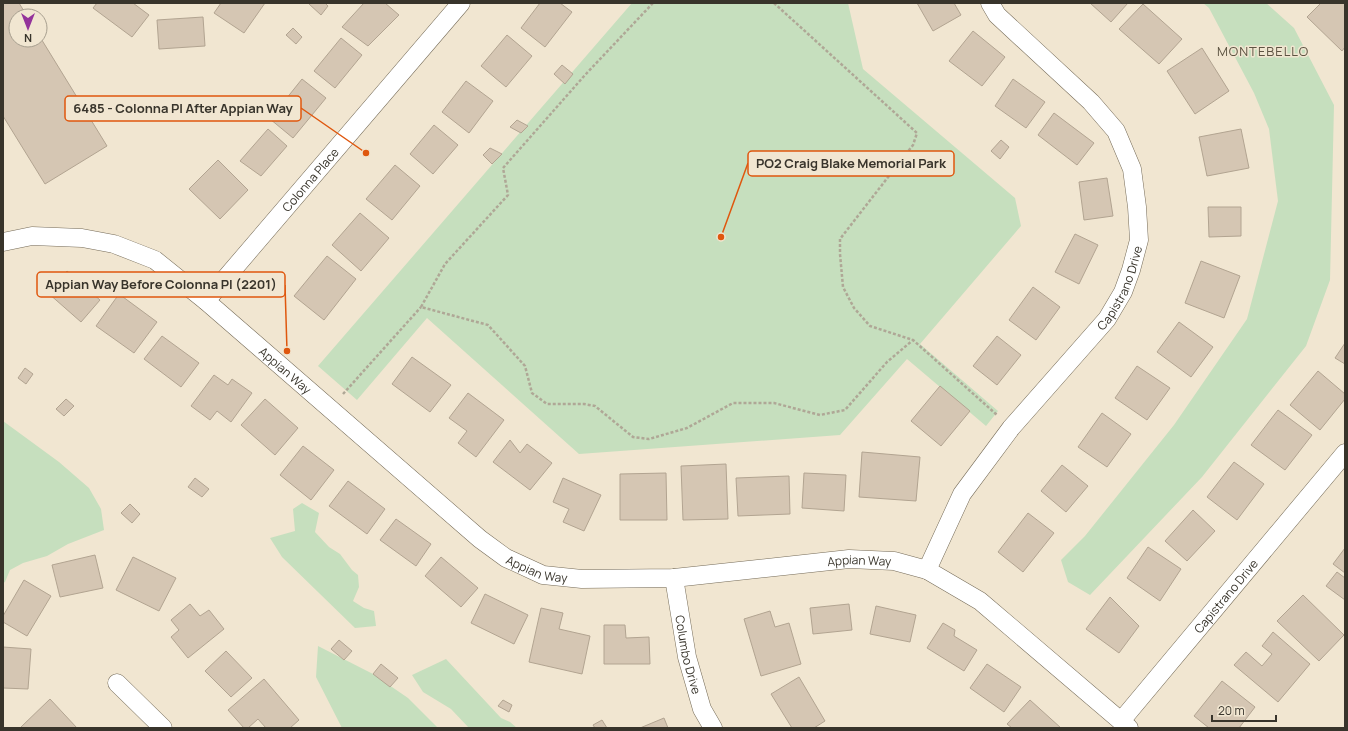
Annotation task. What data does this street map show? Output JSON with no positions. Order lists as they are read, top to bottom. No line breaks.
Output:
{"streets":{"street":["Colonna Place","Capistrano Drive","Appian Way","Columbo Drive"]},"crossings":[["Colonna Place","Appian Way"],["Capistrano Drive","Appian Way"],["Appian Way","Columbo Drive"]],"districts":["MONTEBELLO"],"places":["6485 - Colonna Pl After Appian Way","PO2 Craig Blake Memorial Park","Appian Way Before Colonna Pl (2201)"],"scale_bar":"20 m","north":"bottom"}
